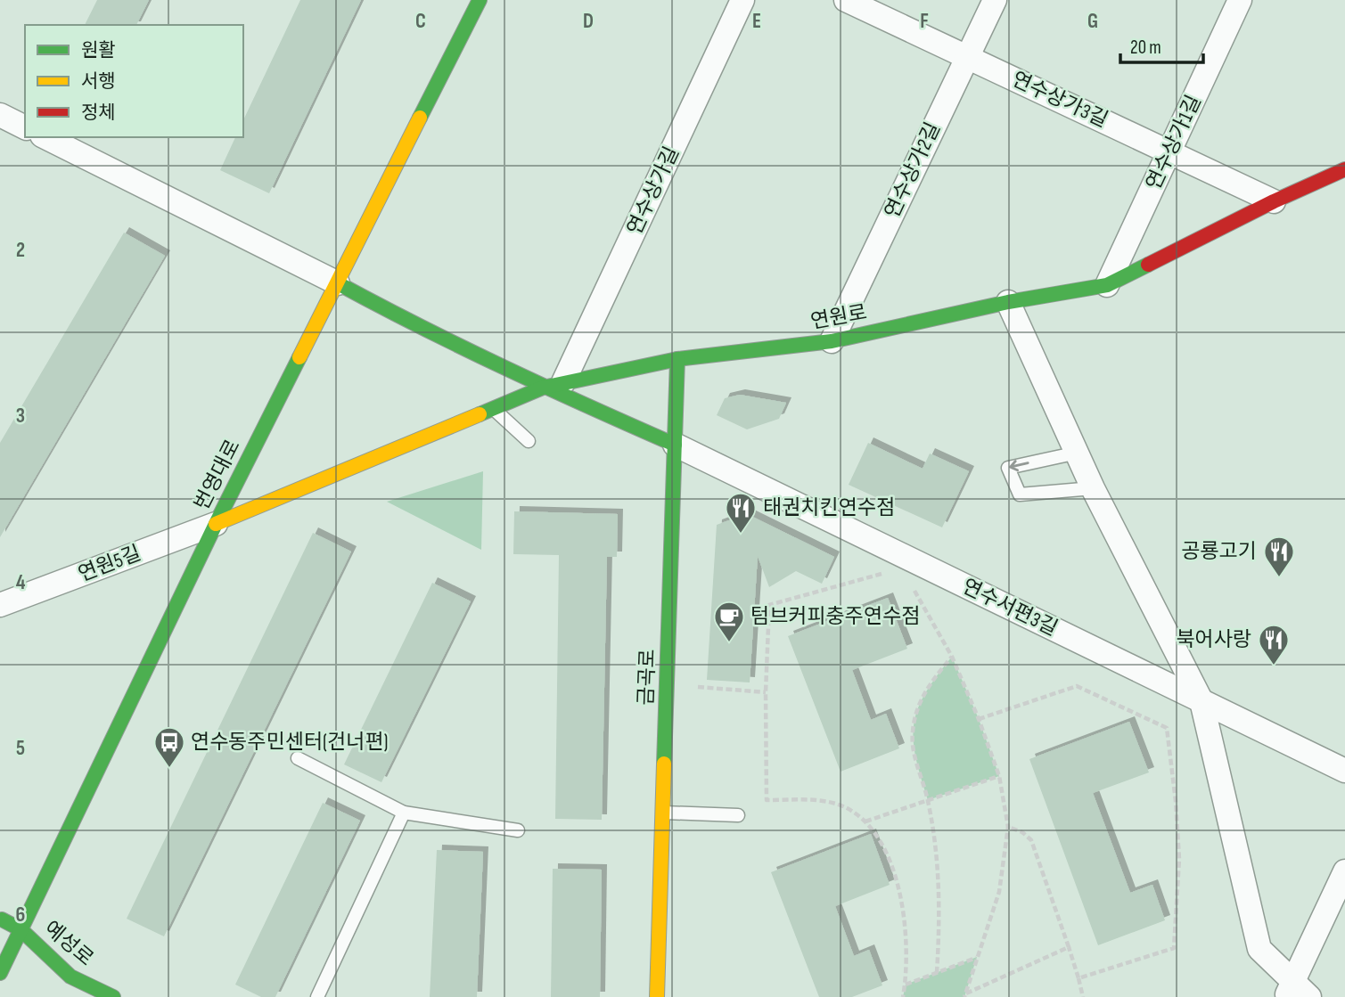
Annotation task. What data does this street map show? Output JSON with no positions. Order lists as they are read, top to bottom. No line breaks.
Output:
{"streets":{"street":["연수상가3길","연수상가1길","연수상가2길","연수상가길","연원로","번영대로","연원5길","연수서편3길","금곡로","예성로"]},"crossings":[["연수상가3길","연수상가1길"],["연수상가3길","연수상가2길"],["연수상가3길","연원로"],["연수상가1길","연원로"],["연수상가2길","연원로"],["연수상가길","연원로"],["연원로","번영대로"],["연원로","연원5길"],["연원로","금곡로"],["번영대로","연원5길"],["번영대로","예성로"],["연수서편3길","금곡로"]],"places":{"restaurant":["태권치킨연수점","공룡고기","북어사랑"],"cafe":["텀브커피충주연수점"],"bus stop":["연수동주민센터(건너편)"]},"legend":["원활","서행","정체"],"scale_bar":"20 m","grid":{"columns":["C","D","E","F","G"],"rows":["2","3","4","5","6"]}}
